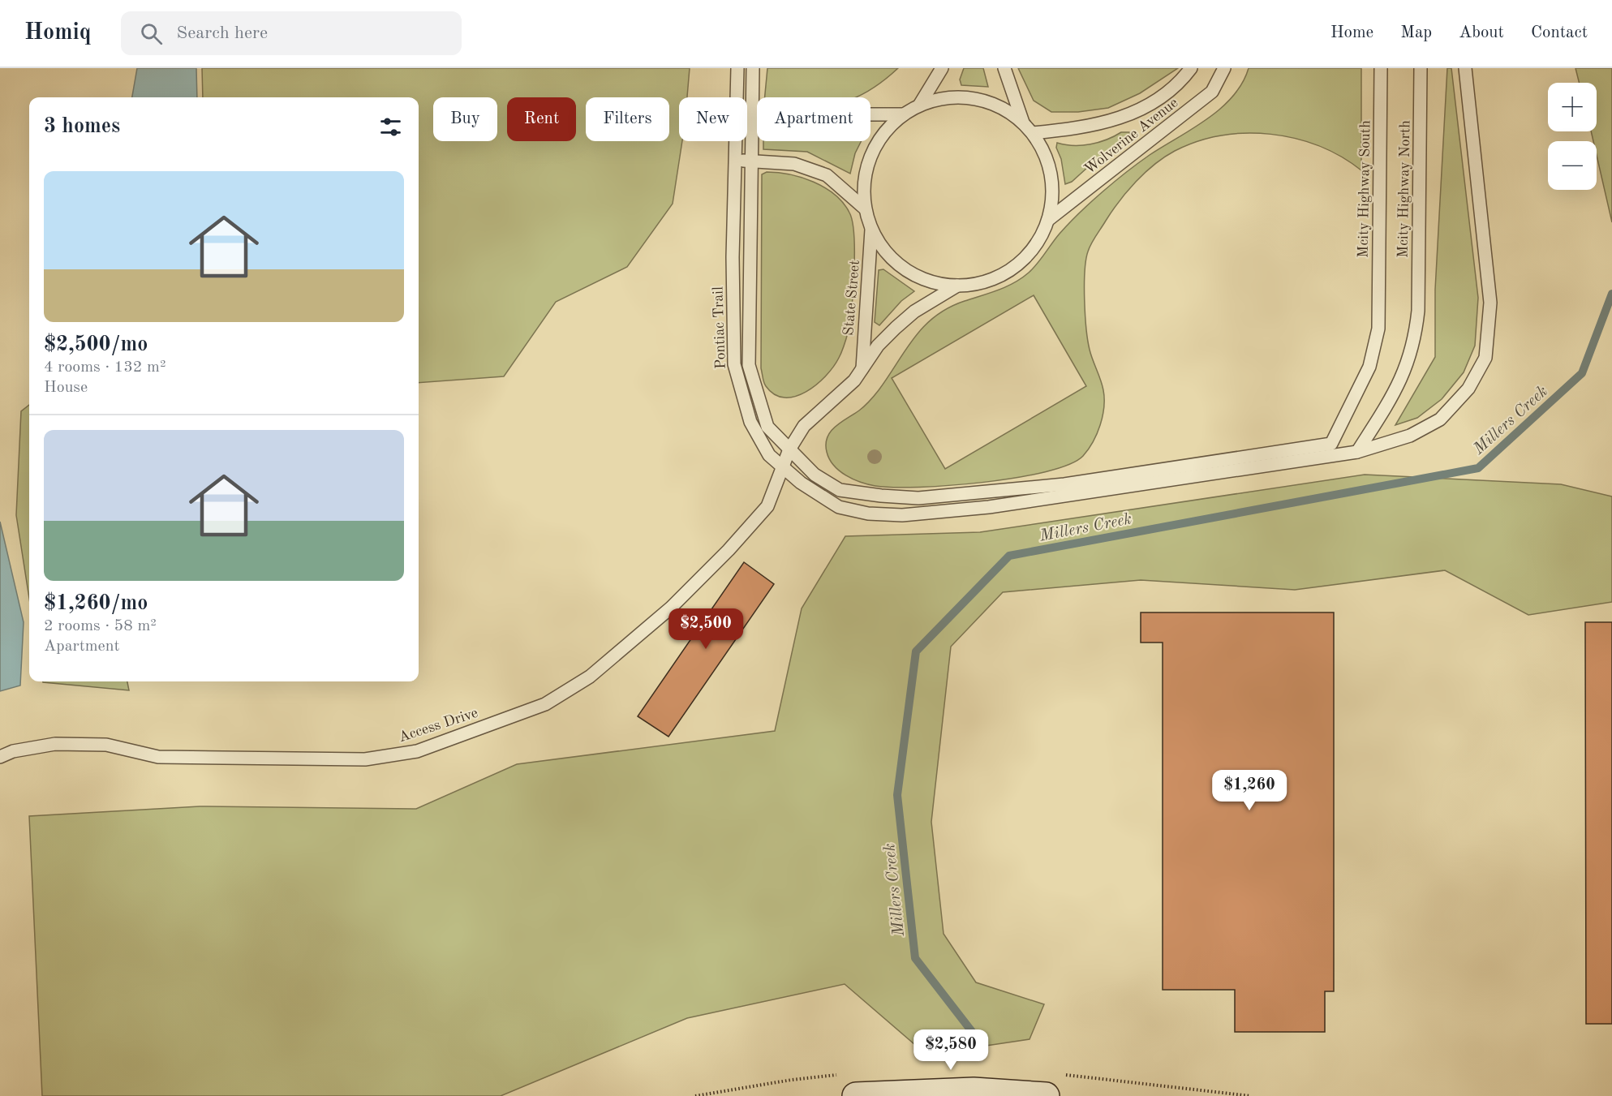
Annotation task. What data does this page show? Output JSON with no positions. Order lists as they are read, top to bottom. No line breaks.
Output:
{"streets":{"lane":["Wolverine Avenue","Mcity Highway South","Mcity Highway North","State Street","Pontiac Trail","Access Drive"]},"crossings":[["Mcity Highway North","Pontiac Trail"],["Pontiac Trail","Access Drive"]],"water":["Millers Creek"],"page":{"header":"Homiq","search":"Search here","nav":["Home","Map","About","Contact"],"map_buttons":["+","−"],"chip":["Buy","Rent","Filters","New","Apartment"],"heading":"3 homes","list":[{"name":"$2,500/mo","note":"4 rooms · 132 m² · House"},{"name":"$1,260/mo","note":"2 rooms · 58 m² · Apartment"}],"price":["$2,500","$1,260","$2,580"]}}
